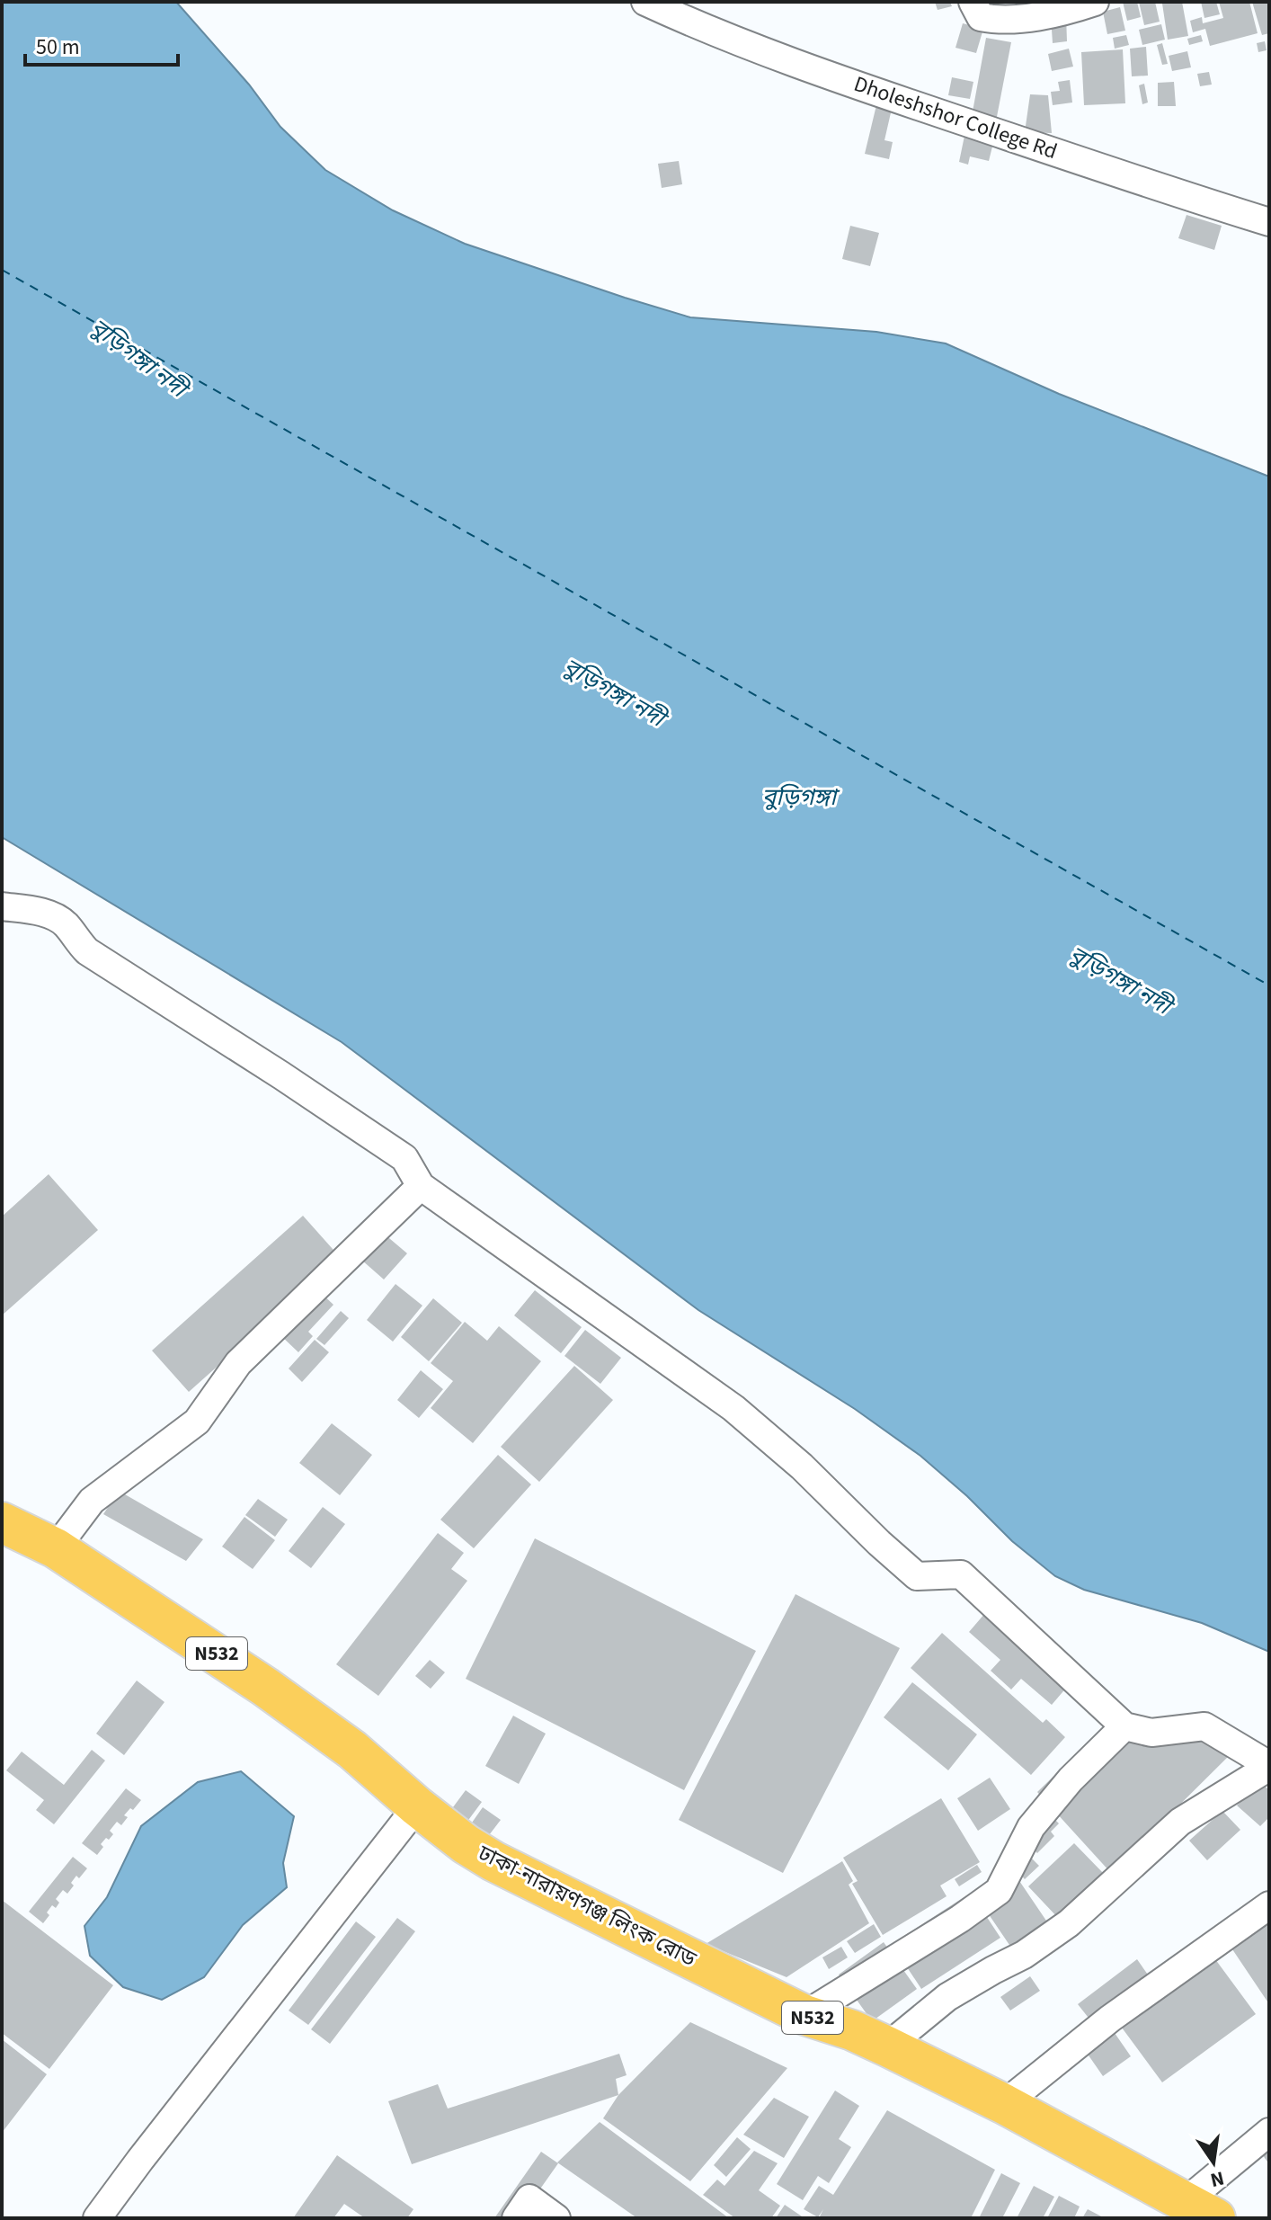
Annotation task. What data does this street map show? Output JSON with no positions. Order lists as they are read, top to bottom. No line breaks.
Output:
{"streets":{"highway":["N532","ঢাকা-নারায়ণগঞ্জ লিংক রোড"],"street":["Dholeshshor College Rd"]},"water":["বুড়িগঙ্গা নদী","বুড়িগঙ্গা"],"scale_bar":"50 m","north":"bottom"}
